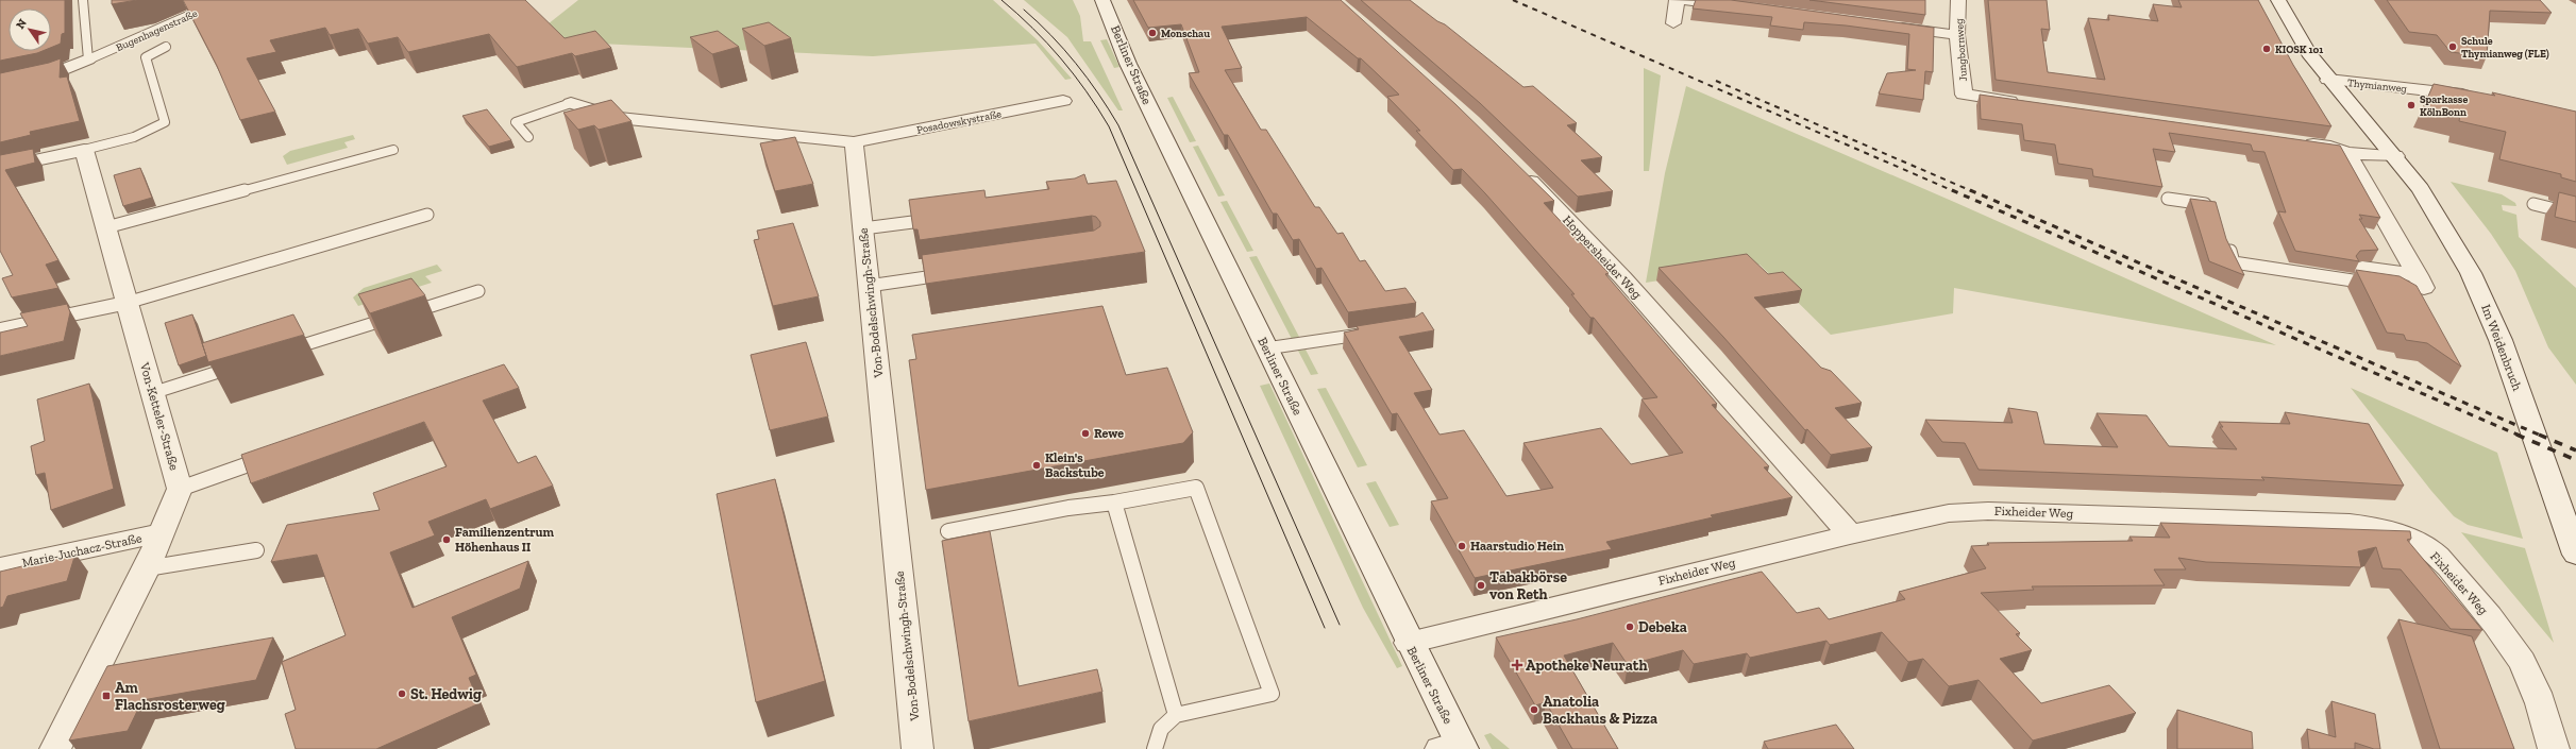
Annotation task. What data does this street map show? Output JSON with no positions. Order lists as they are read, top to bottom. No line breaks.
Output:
{"streets":{"street":["Bugenhagenstraße","Jungbornweg","Berliner Straße","Thymianweg","Posadowskystraße","Hoppersheider Weg","Von-Bodelschwingh-Straße","Im Weidenbruch","Von-Ketteler-Straße","Fixheider Weg","Marie-Juchacz-Straße"]},"crossings":[["Berliner Straße","Fixheider Weg"],["Thymianweg","Im Weidenbruch"],["Posadowskystraße","Von-Bodelschwingh-Straße"],["Hoppersheider Weg","Fixheider Weg"],["Von-Ketteler-Straße","Marie-Juchacz-Straße"]],"places":{"other":["Monschau","Schule Thymianweg (FLE)","KIOSK 101","Sparkasse KölnBonn","Rewe","Klein's Backstube","Familienzentrum Höhenhaus II","Haarstudio Hein","Tabakbörse von Reth","Debeka","St. Hedwig","Anatolia Backhaus & Pizza"],"health":["Apotheke Neurath"],"transit":["Am Flachsrosterweg"]},"north":"top left"}
